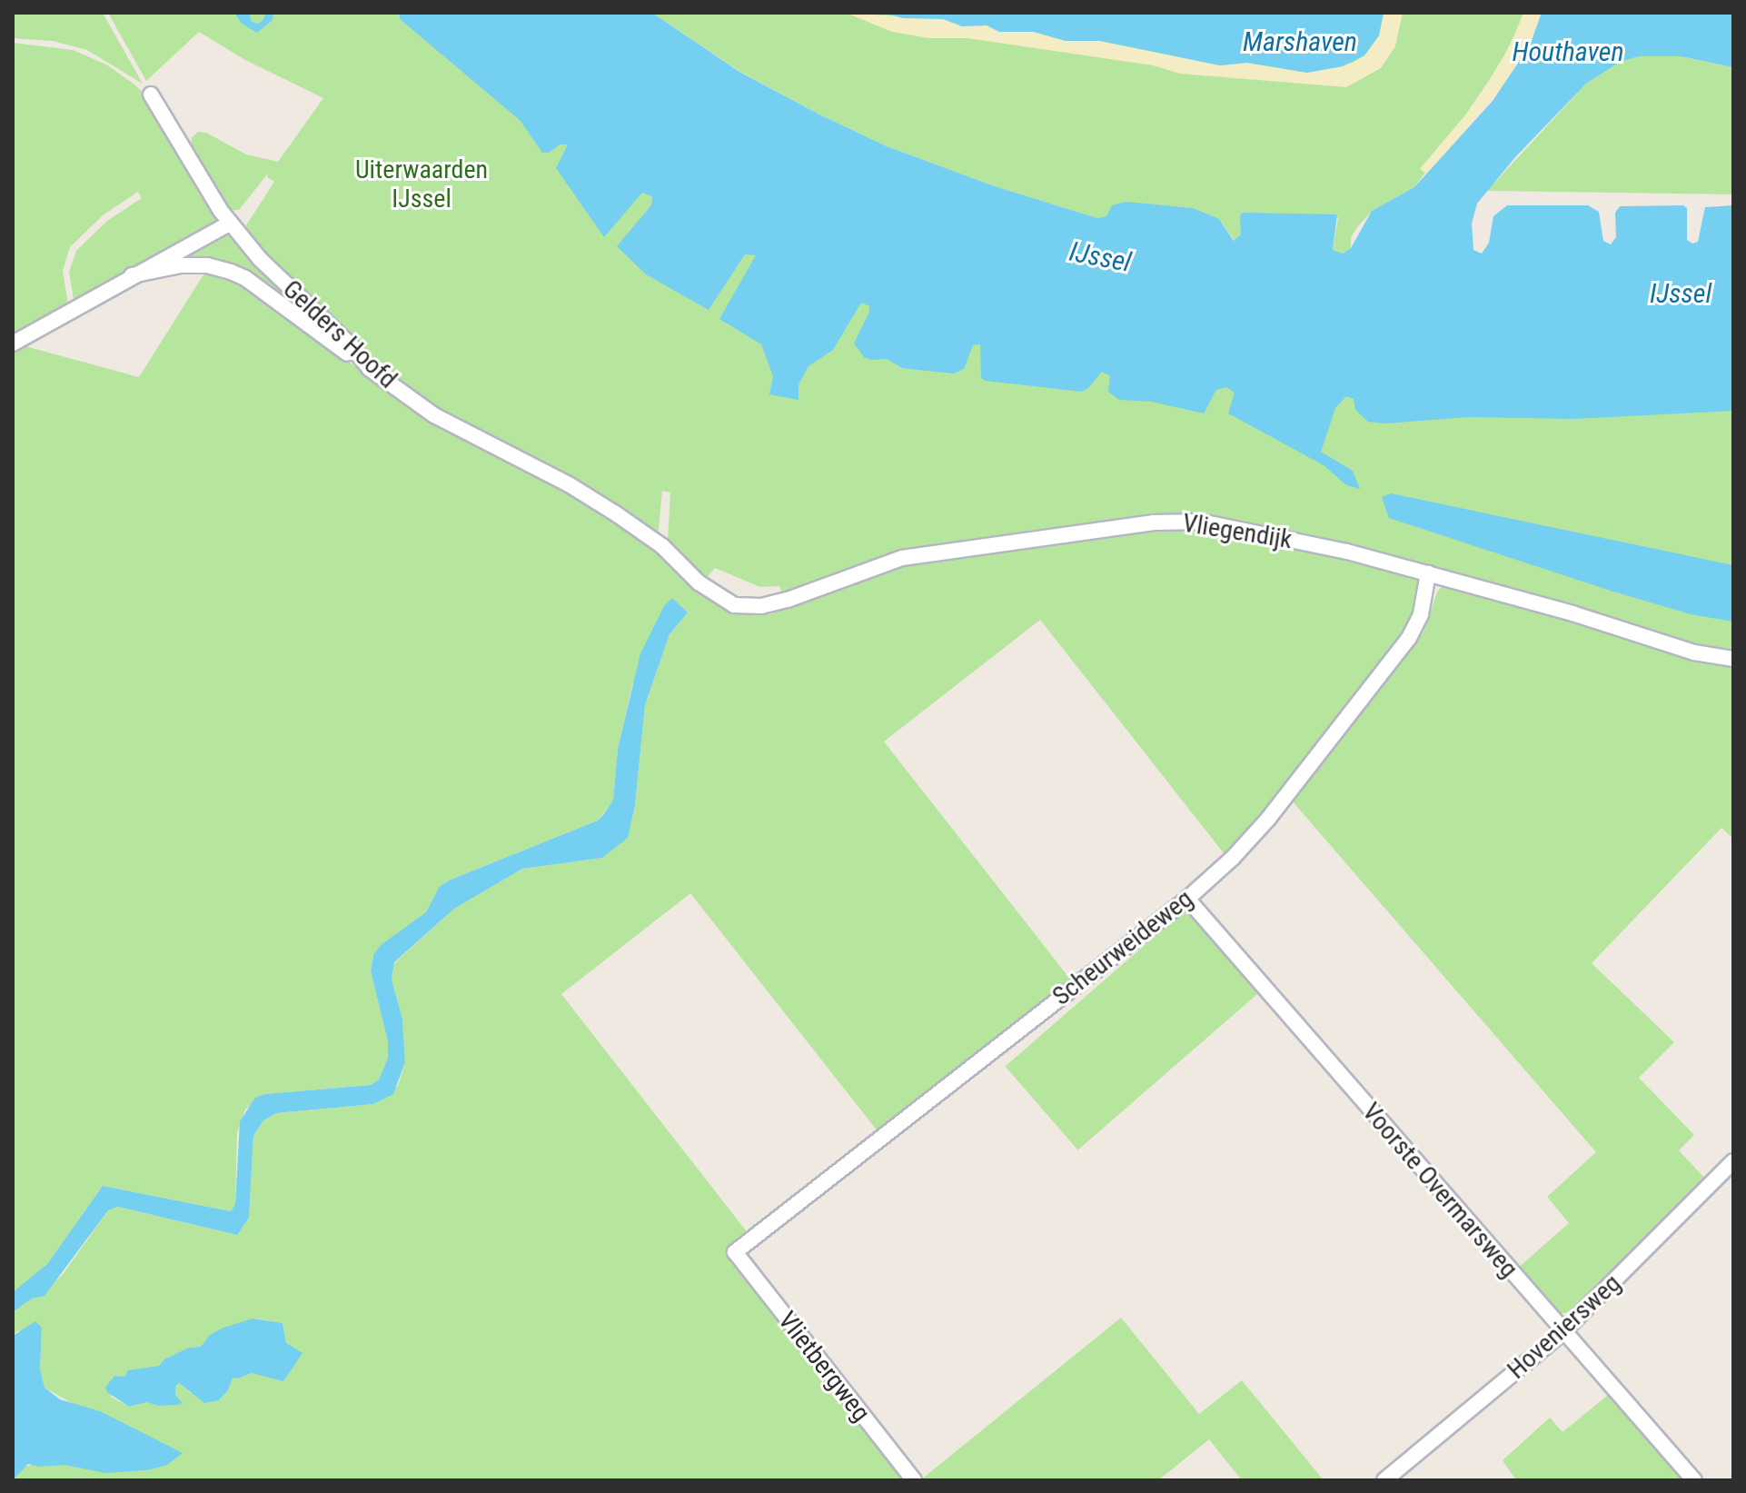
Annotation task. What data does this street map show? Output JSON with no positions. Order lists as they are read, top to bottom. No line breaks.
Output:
{"streets":{"street":["Gelders Hoofd","Vliegendijk","Scheurweideweg","Voorste Overmarsweg","Hoveniersweg","Vlietbergweg"]},"crossings":[["Gelders Hoofd","Vliegendijk"],["Vliegendijk","Scheurweideweg"],["Scheurweideweg","Voorste Overmarsweg"],["Scheurweideweg","Vlietbergweg"],["Voorste Overmarsweg","Hoveniersweg"]],"water":["Marshaven","Houthaven","IJssel"],"parks":["Uiterwaarden IJssel"]}
